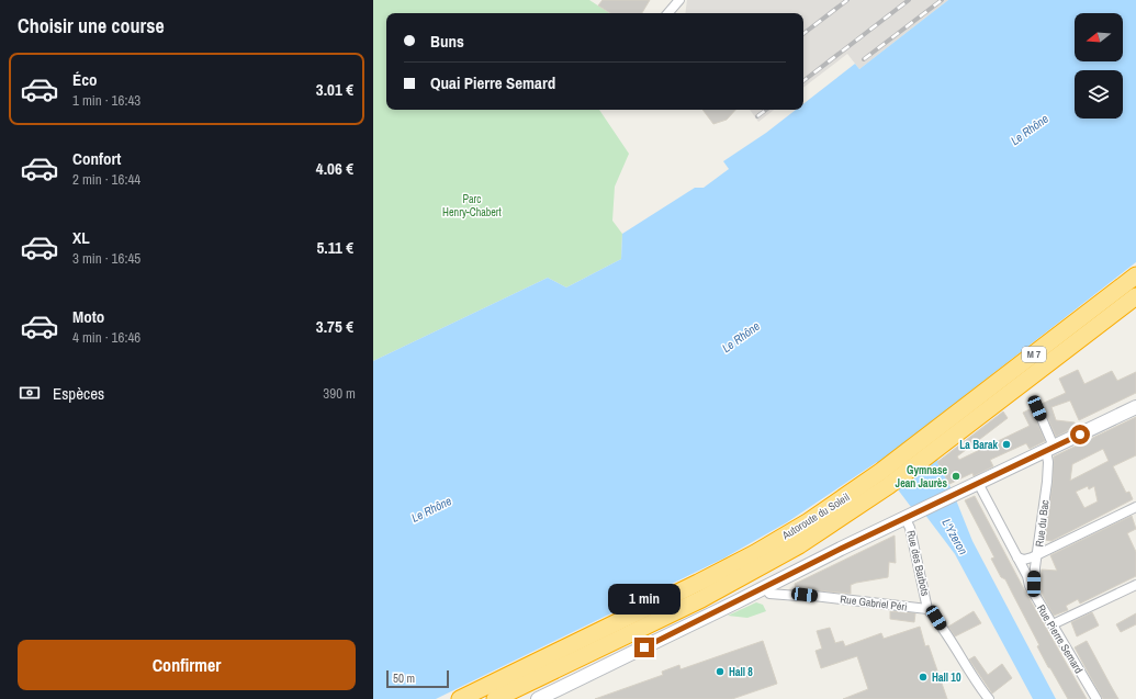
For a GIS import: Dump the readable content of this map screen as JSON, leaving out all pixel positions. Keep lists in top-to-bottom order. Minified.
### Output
{"streets":{"highway":["M 7","Autoroute du Soleil"],"street":["Rue du Bac","Rue des Barbots","Rue Gabriel Péri","Rue Pierre Semard"]},"crossings":[["Rue du Bac","Rue Pierre Semard"],["Rue des Barbots","Rue Gabriel Péri"]],"water":["Le Rhône","L'Yzeron"],"parks":["Parc Henry-Chabert"],"places":["La Barak","Gymnase Jean Jaurès","Hall 8","Hall 10"],"scale_bar":"50 m","north":"left","page":{"heading":"Choisir une course","banner":["Buns","Quai Pierre Semard"],"list":[{"name":"Éco","note":"1 min · 16:43","value":"3.01 €"},{"name":"Confort","note":"2 min · 16:44","value":"4.06 €"},{"name":"XL","note":"3 min · 16:45","value":"5.11 €"},{"name":"Moto","note":"4 min · 16:46","value":"3.75 €"}],"pay":["Espèces","390 m"],"bubble":"1 min","buttons":"Confirmer","scale":"50 m"}}
